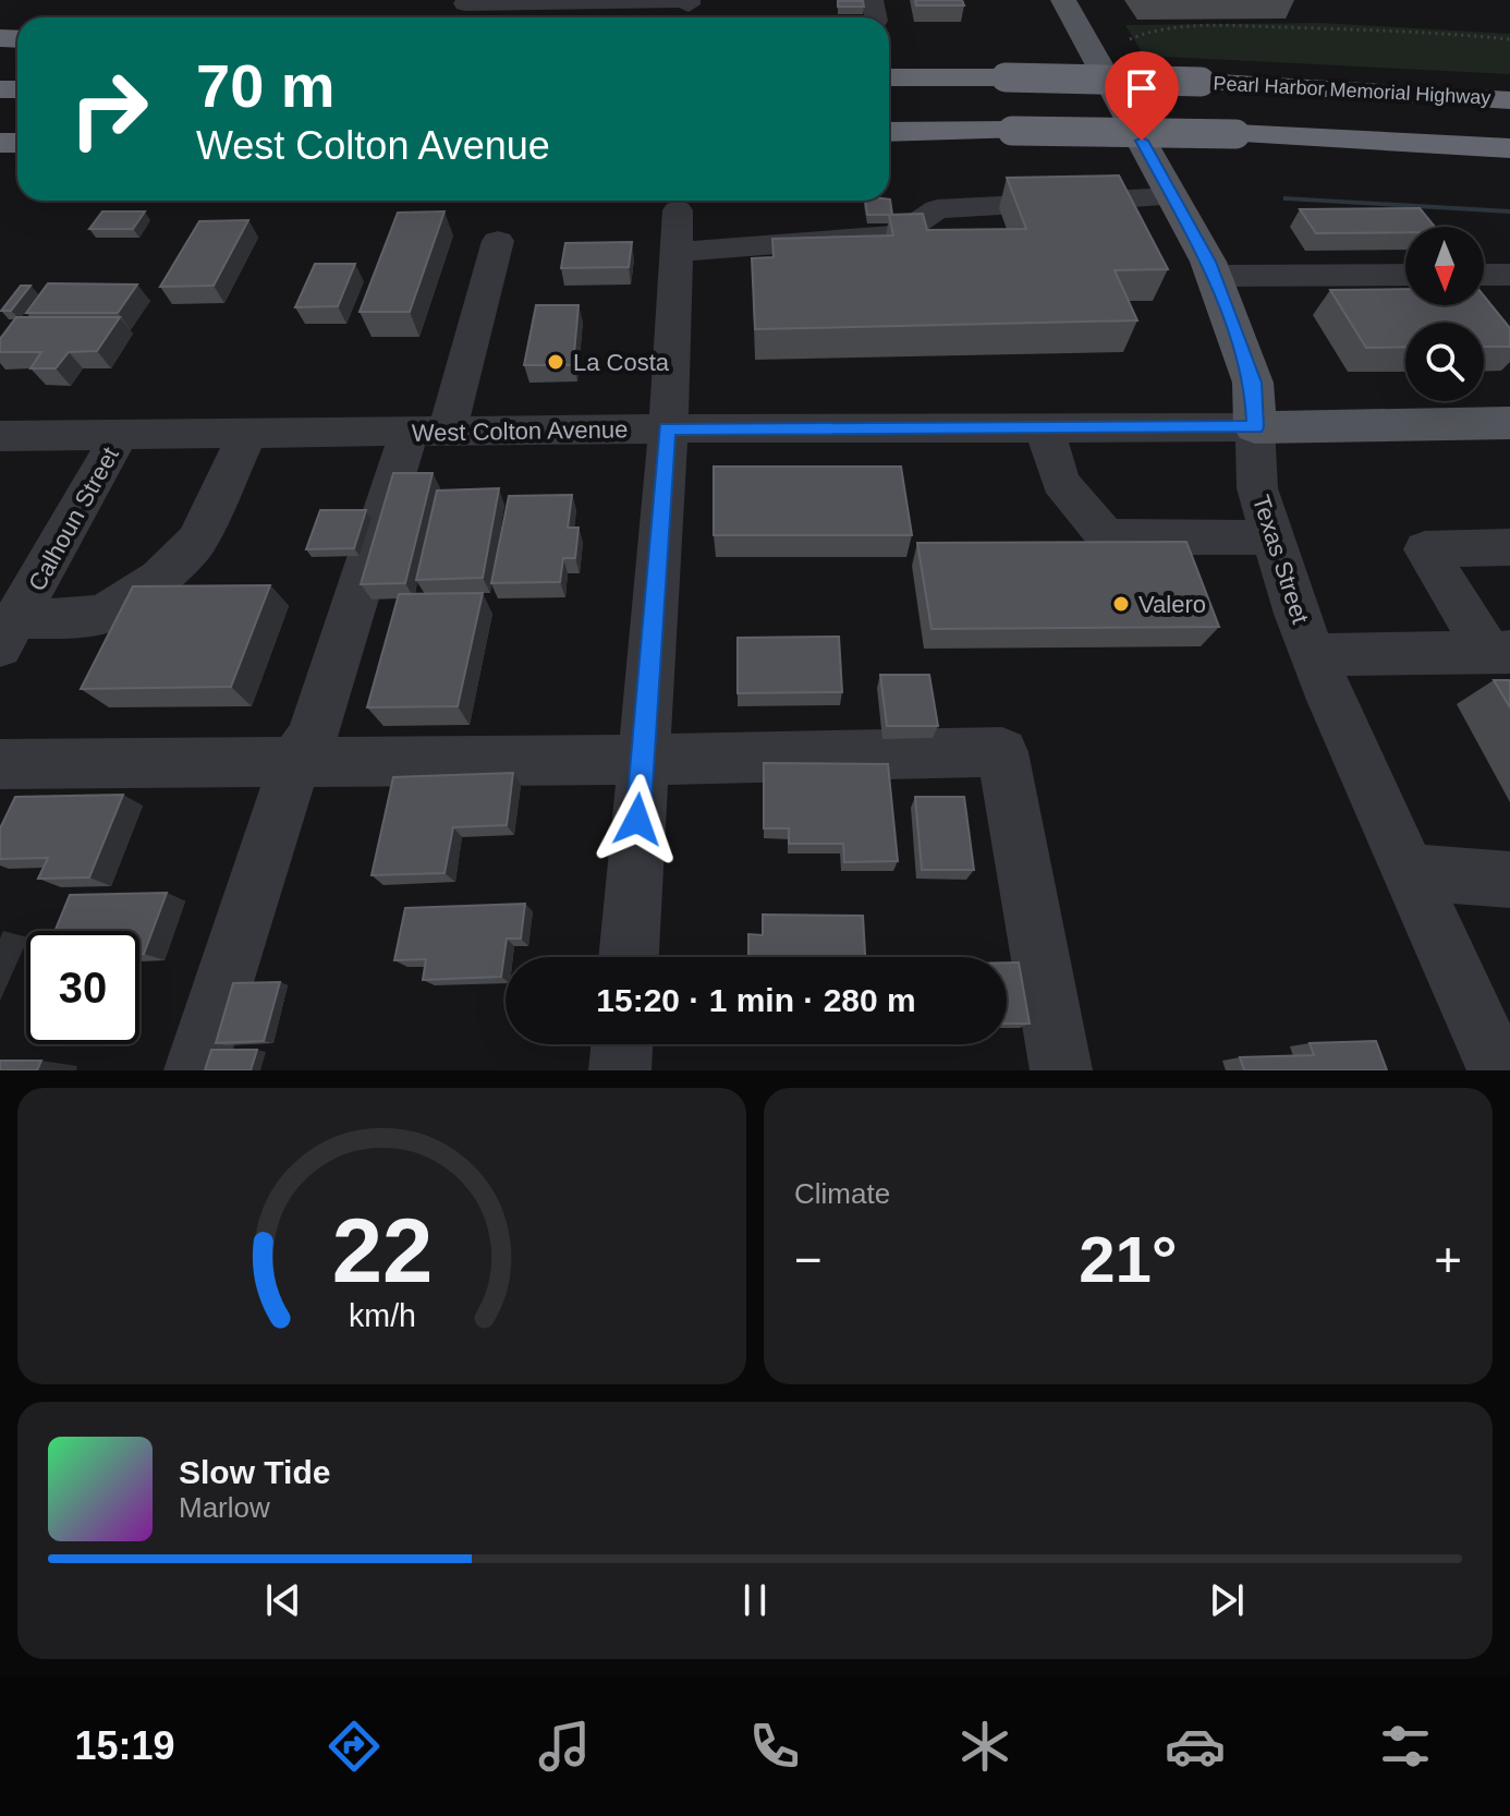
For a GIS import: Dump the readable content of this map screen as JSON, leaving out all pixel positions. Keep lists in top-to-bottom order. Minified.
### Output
{"streets":{"highway":["Pearl Harbor Memorial Highway"],"main road":["West Colton Avenue","Texas Street"],"street":["Calhoun Street"]},"crossings":[["West Colton Avenue","Calhoun Street"],["West Colton Avenue","Texas Street"]],"places":["La Costa","Valero"],"north":"bottom","page":{"turn":["70 m","West Colton Avenue"],"limit":"30","trip":"15:20 · 1 min · 280 m","tile":"Climate","heat":["−","21°","+"],"song":["Slow Tide","Marlow"],"tabs":"15:19","gauge":["22","km/h"]}}
